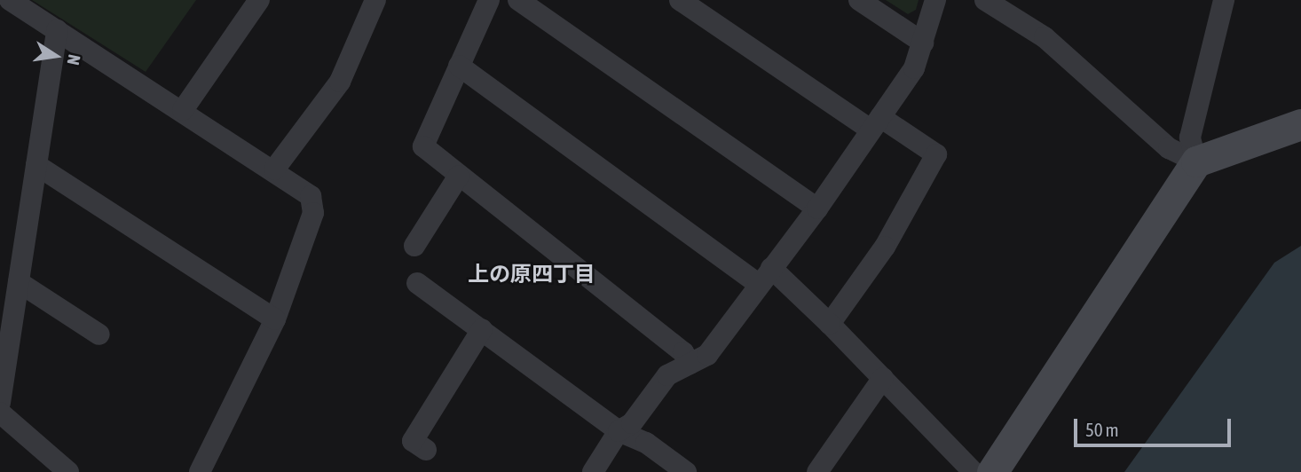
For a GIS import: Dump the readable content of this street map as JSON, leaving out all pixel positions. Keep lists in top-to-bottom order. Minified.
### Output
{"districts":["上の原四丁目"],"scale_bar":"50 m","north":"right"}
